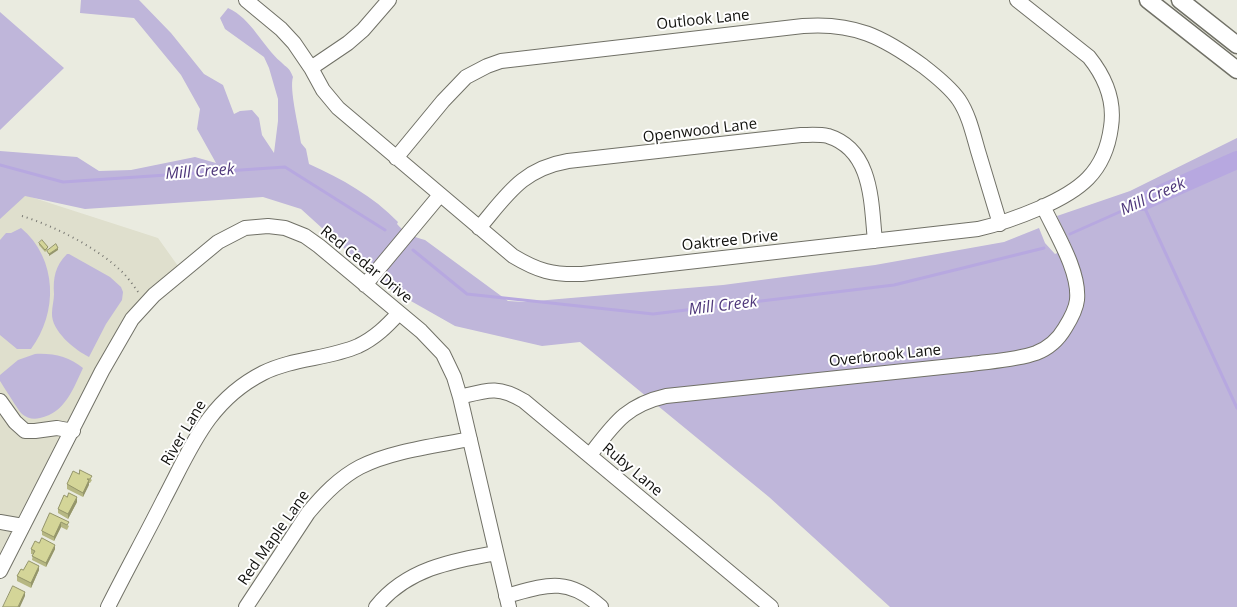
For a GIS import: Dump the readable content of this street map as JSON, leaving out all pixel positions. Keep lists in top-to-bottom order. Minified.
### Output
{"streets":{"street":["Outlook Lane","Openwood Lane","Oaktree Drive","Red Cedar Drive","Overbrook Lane","River Lane","Ruby Lane","Red Maple Lane"]},"crossings":[["Outlook Lane","Oaktree Drive"],["Openwood Lane","Oaktree Drive"],["Oaktree Drive","Overbrook Lane"],["Red Cedar Drive","River Lane"],["Red Cedar Drive","Ruby Lane"],["Red Cedar Drive","Red Maple Lane"],["Overbrook Lane","Ruby Lane"]],"water":["Mill Creek"]}
